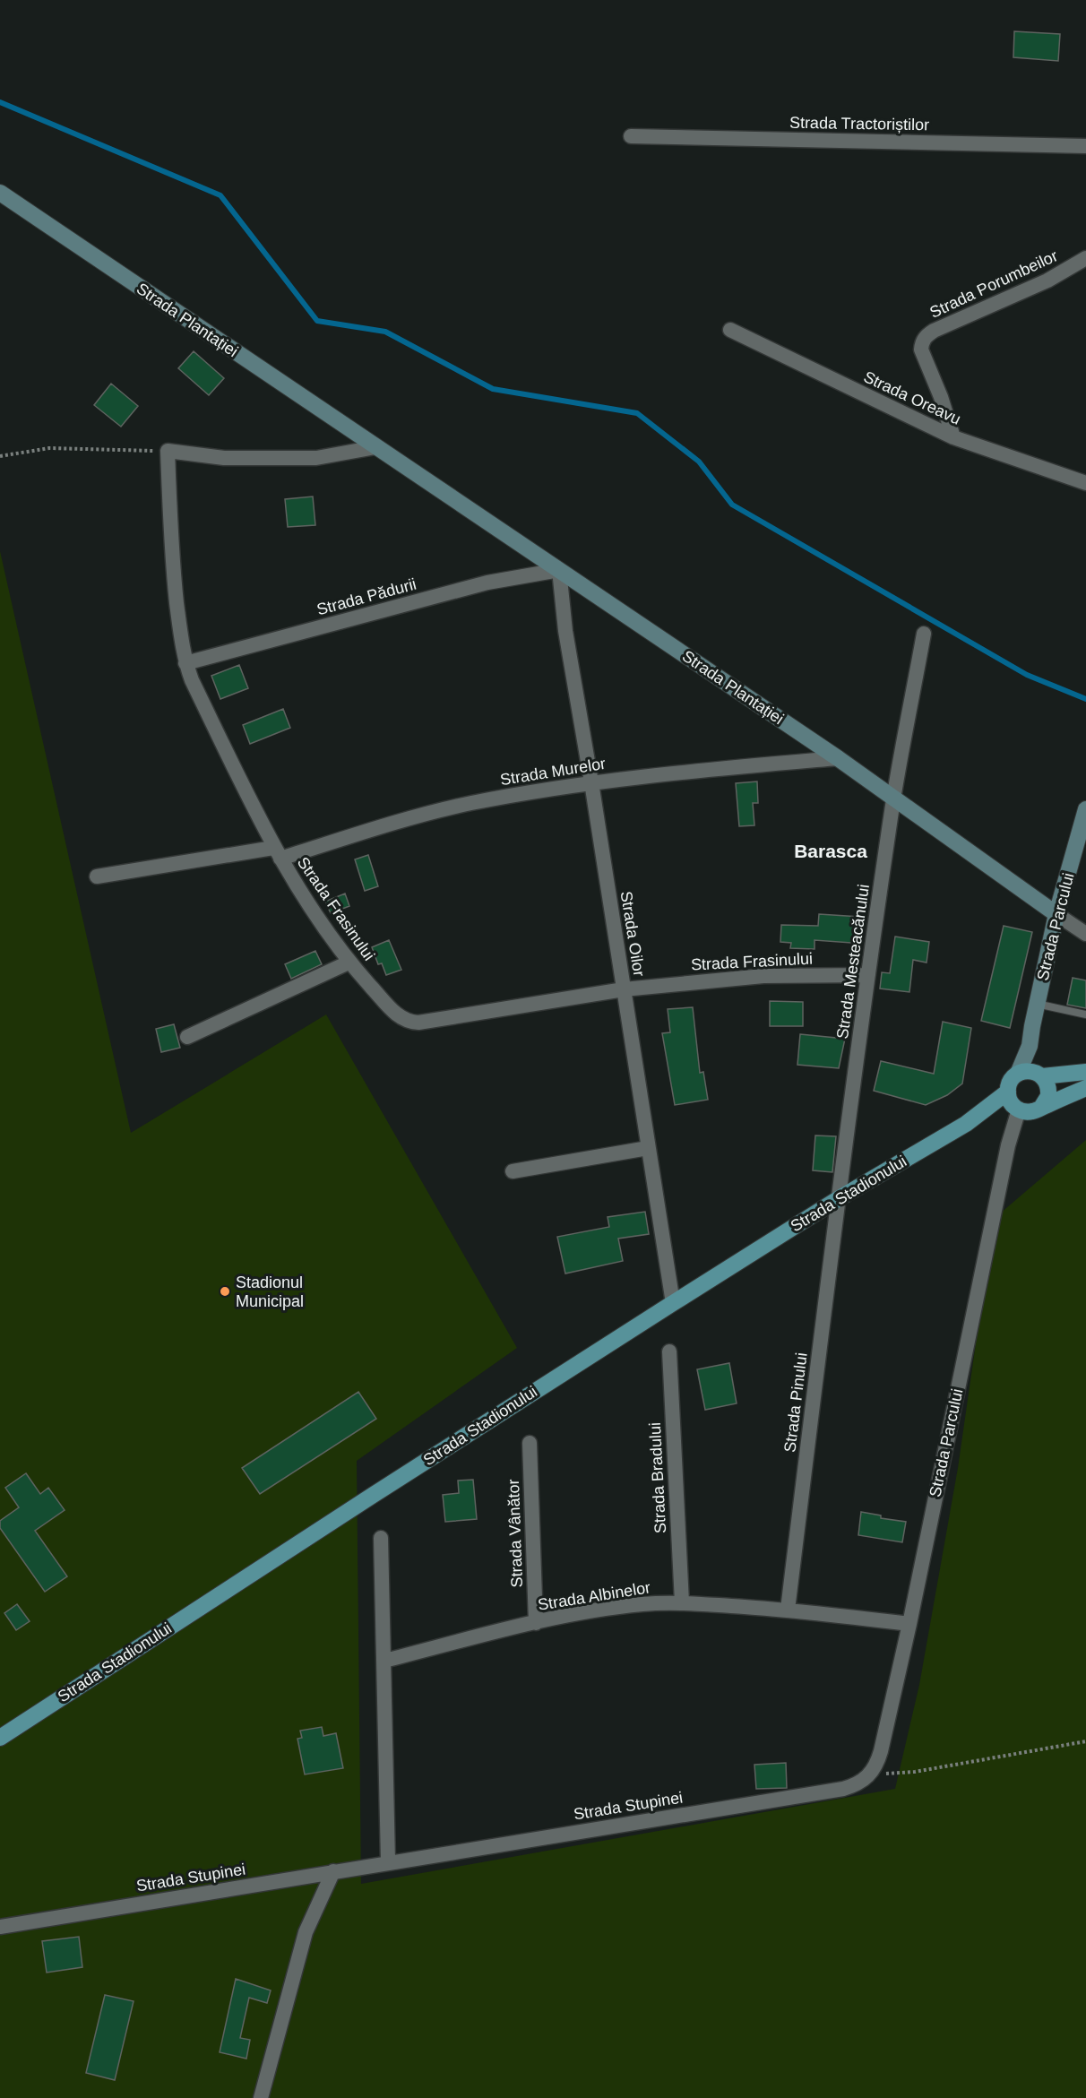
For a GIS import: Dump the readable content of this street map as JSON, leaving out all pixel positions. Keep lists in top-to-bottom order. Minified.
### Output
{"streets":{"main road":["Strada Plantației","Strada Parcului","Strada Stadionului"],"street":["Strada Tractoriștilor","Strada Porumbeilor","Strada Oreavu","Strada Pădurii","Strada Murelor","Strada Frasinului","Strada Oilor","Strada Mesteacănului","Strada Pinului","Strada Bradului","Strada Vânător","Strada Albinelor","Strada Stupinei"]},"crossings":[["Strada Porumbeilor","Strada Oreavu"],["Strada Plantației","Strada Pădurii"],["Strada Plantației","Strada Murelor"],["Strada Plantației","Strada Parcului"],["Strada Plantației","Strada Oilor"],["Strada Plantației","Strada Mesteacănului"],["Strada Pădurii","Strada Frasinului"],["Strada Pădurii","Strada Oilor"],["Strada Murelor","Strada Frasinului"],["Strada Murelor","Strada Oilor"],["Strada Frasinului","Strada Oilor"],["Strada Frasinului","Strada Mesteacănului"],["Strada Parcului","Strada Stadionului"],["Strada Parcului","Strada Albinelor"],["Strada Parcului","Strada Stupinei"],["Strada Oilor","Strada Stadionului"],["Strada Mesteacănului","Strada Stadionului"],["Strada Mesteacănului","Strada Pinului"],["Strada Stadionului","Strada Pinului"],["Strada Pinului","Strada Albinelor"],["Strada Bradului","Strada Albinelor"],["Strada Vânător","Strada Albinelor"]],"districts":["Barasca"],"places":["Stadionul Municipal"]}
